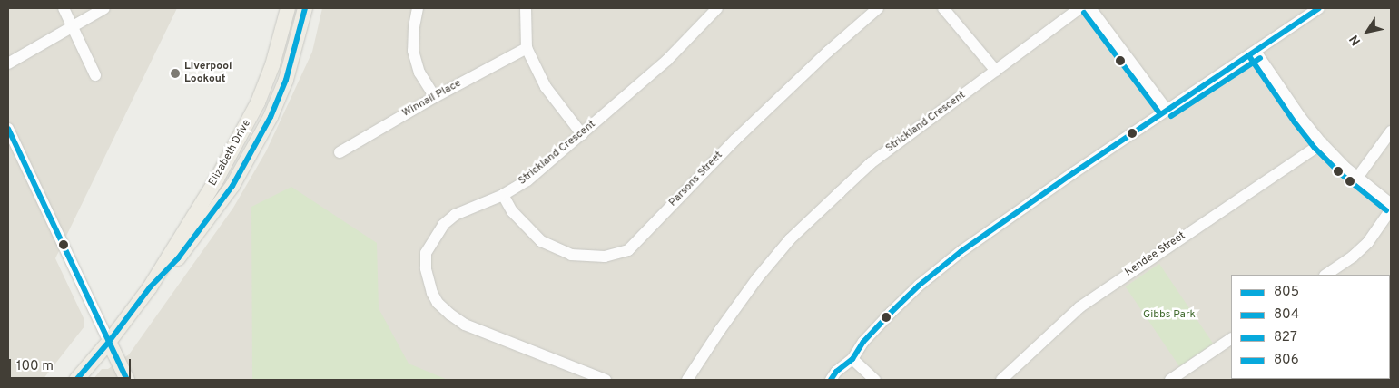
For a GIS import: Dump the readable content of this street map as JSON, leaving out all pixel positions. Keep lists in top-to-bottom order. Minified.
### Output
{"streets":{"main road":["Elizabeth Drive"],"street":["Winnall Place","Strickland Crescent","Parsons Street","Kendee Street"]},"crossings":[["Strickland Crescent","Parsons Street"]],"parks":["Gibbs Park"],"places":["Liverpool Lookout"],"lines":["transit line 805","transit line 827","transit line 804","transit line 806"],"legend":["805","804","827","806"],"scale_bar":"100 m","north":"bottom left"}
